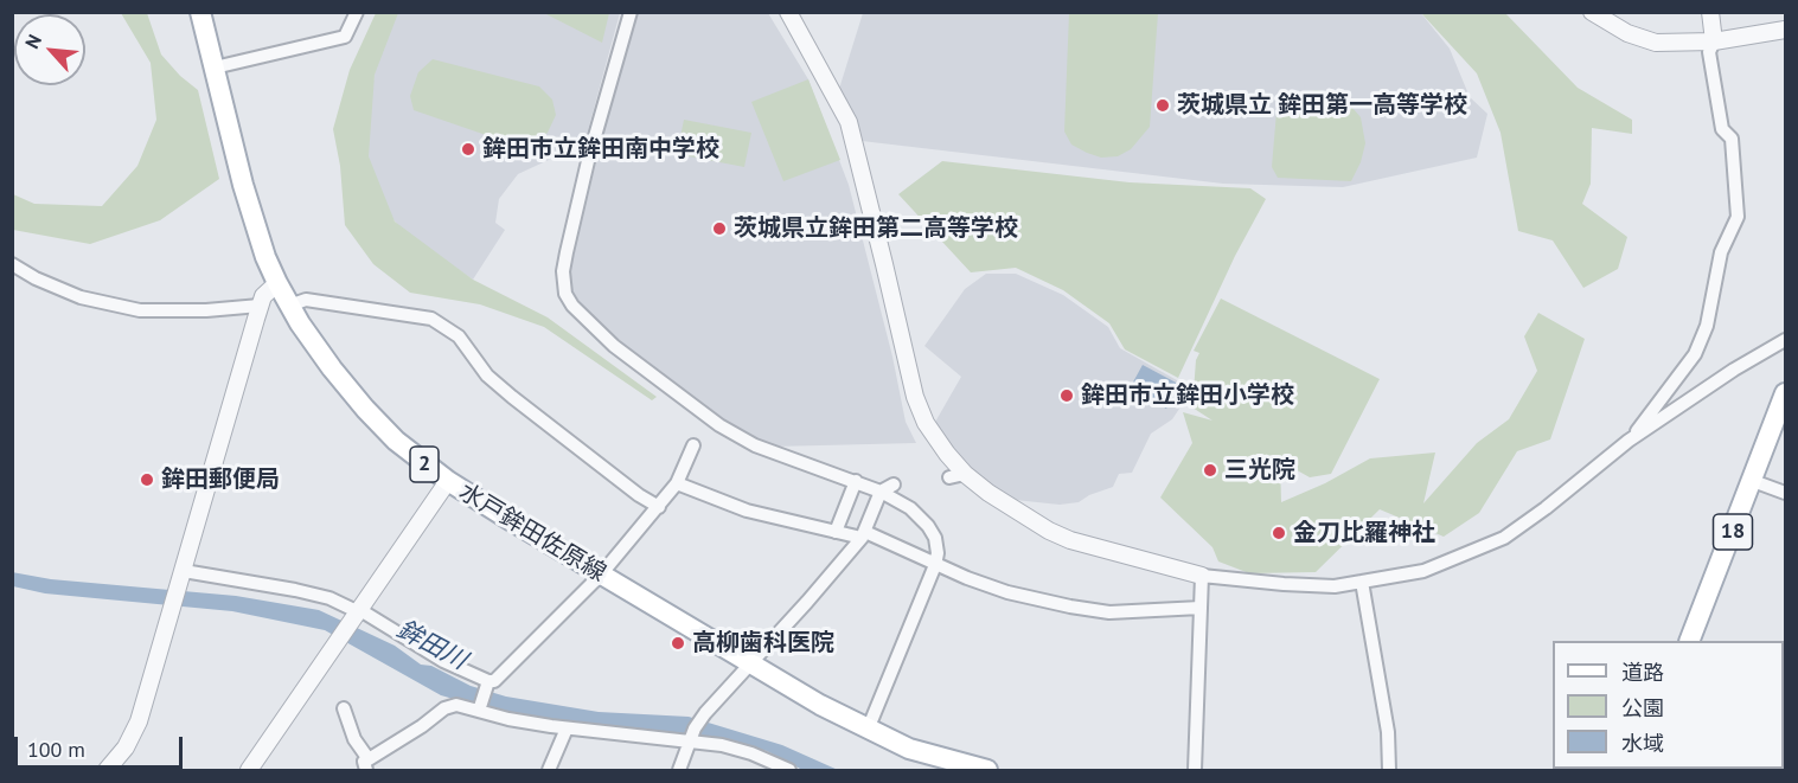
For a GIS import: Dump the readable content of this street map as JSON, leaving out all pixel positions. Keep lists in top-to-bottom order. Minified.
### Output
{"streets":{"main road":["2","18","水戸鉾田佐原線"]},"water":["鉾田川"],"places":["茨城県立 鉾田第一高等学校","鉾田市立鉾田南中学校","茨城県立鉾田第二高等学校","鉾田市立鉾田小学校","三光院","鉾田郵便局","金刀比羅神社","高柳歯科医院"],"legend":["道路","公園","水域"],"scale_bar":"100 m","north":"top left"}
